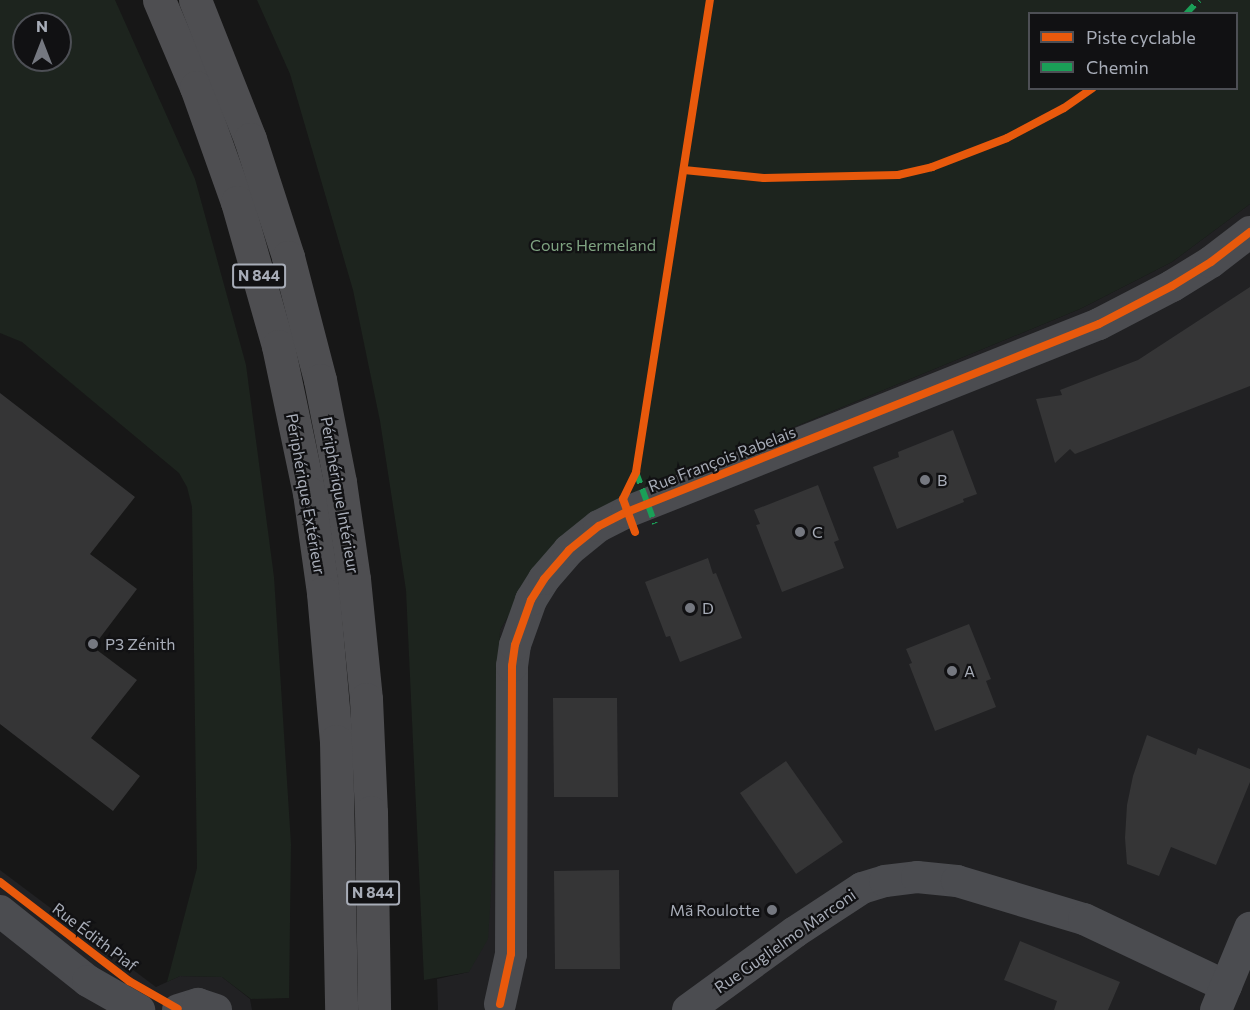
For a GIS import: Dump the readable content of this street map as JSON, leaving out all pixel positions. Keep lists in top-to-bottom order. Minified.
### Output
{"streets":{"highway":["N 844","Périphérique Extérieur","Périphérique Intérieur"],"street":["Rue François Rabelais","Rue Guglielmo Marconi"],"cycle path":["Rue Édith Piaf"]},"parks":["Cours Hermeland"],"places":["B","C","D","P3 Zénith","A","Mã Roulotte"],"legend":["Piste cyclable","Chemin"],"north":"top"}
